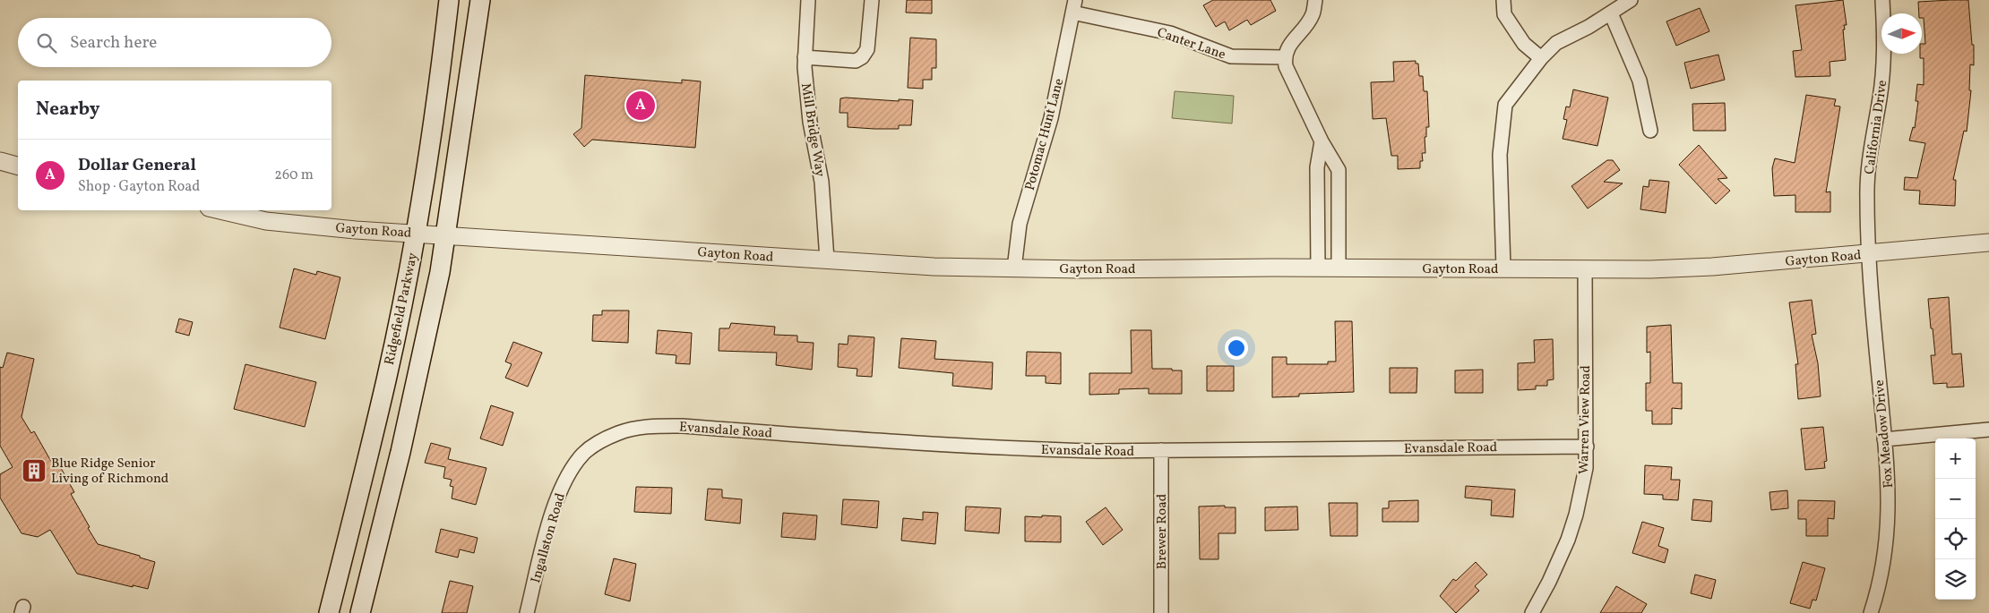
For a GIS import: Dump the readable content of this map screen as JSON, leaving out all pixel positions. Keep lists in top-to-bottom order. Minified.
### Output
{"streets":{"main road":["Ridgefield Parkway"],"street":["Canter Lane","California Drive","Mill Bridge Way","Potomac Hunt Lane","Gayton Road","Warren View Road","Evansdale Road","Fox Meadow Drive","Brewer Road","Ingallston Road"]},"crossings":[["Canter Lane","Potomac Hunt Lane"],["California Drive","Gayton Road"],["California Drive","Fox Meadow Drive"],["Mill Bridge Way","Gayton Road"],["Potomac Hunt Lane","Gayton Road"],["Gayton Road","Ridgefield Parkway"],["Gayton Road","Warren View Road"],["Gayton Road","Fox Meadow Drive"],["Warren View Road","Evansdale Road"],["Evansdale Road","Brewer Road"],["Evansdale Road","Ingallston Road"]],"places":{"building":["Blue Ridge Senior Living of Richmond"]},"north":"right","page":{"search":"Search here","heading":"Nearby","pins":"A","list":[{"mark":"A","name":"Dollar General","note":"Shop · Gayton Road","value":"260 m"}],"map_buttons":["+","−"]}}
